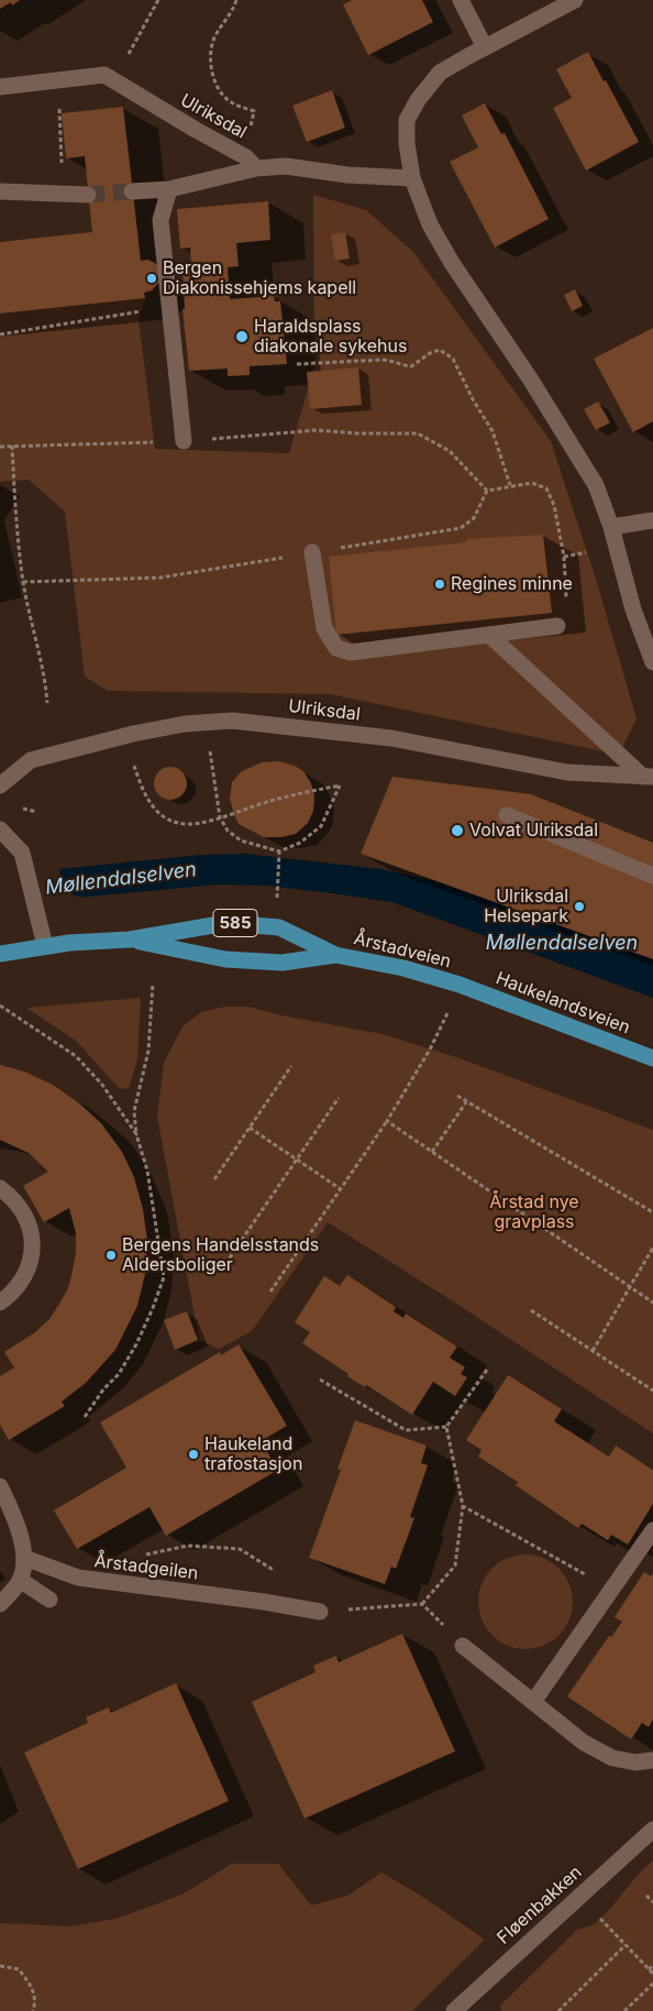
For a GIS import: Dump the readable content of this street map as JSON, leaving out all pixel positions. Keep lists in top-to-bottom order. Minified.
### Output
{"streets":{"main road":["585","Årstadveien","Haukelandsveien"],"street":["Ulriksdal","Årstadgeilen","Fløenbakken"]},"crossings":[["Årstadveien","Haukelandsveien"]],"water":["Møllendalselven"],"parks":["Årstad nye gravplass"],"places":["Bergen Diakonissehjems kapell","Haraldsplass diakonale sykehus","Regines minne","Volvat Ulriksdal","Ulriksdal Helsepark","Bergens Handelsstands Aldersboliger","Haukeland trafostasjon"]}
